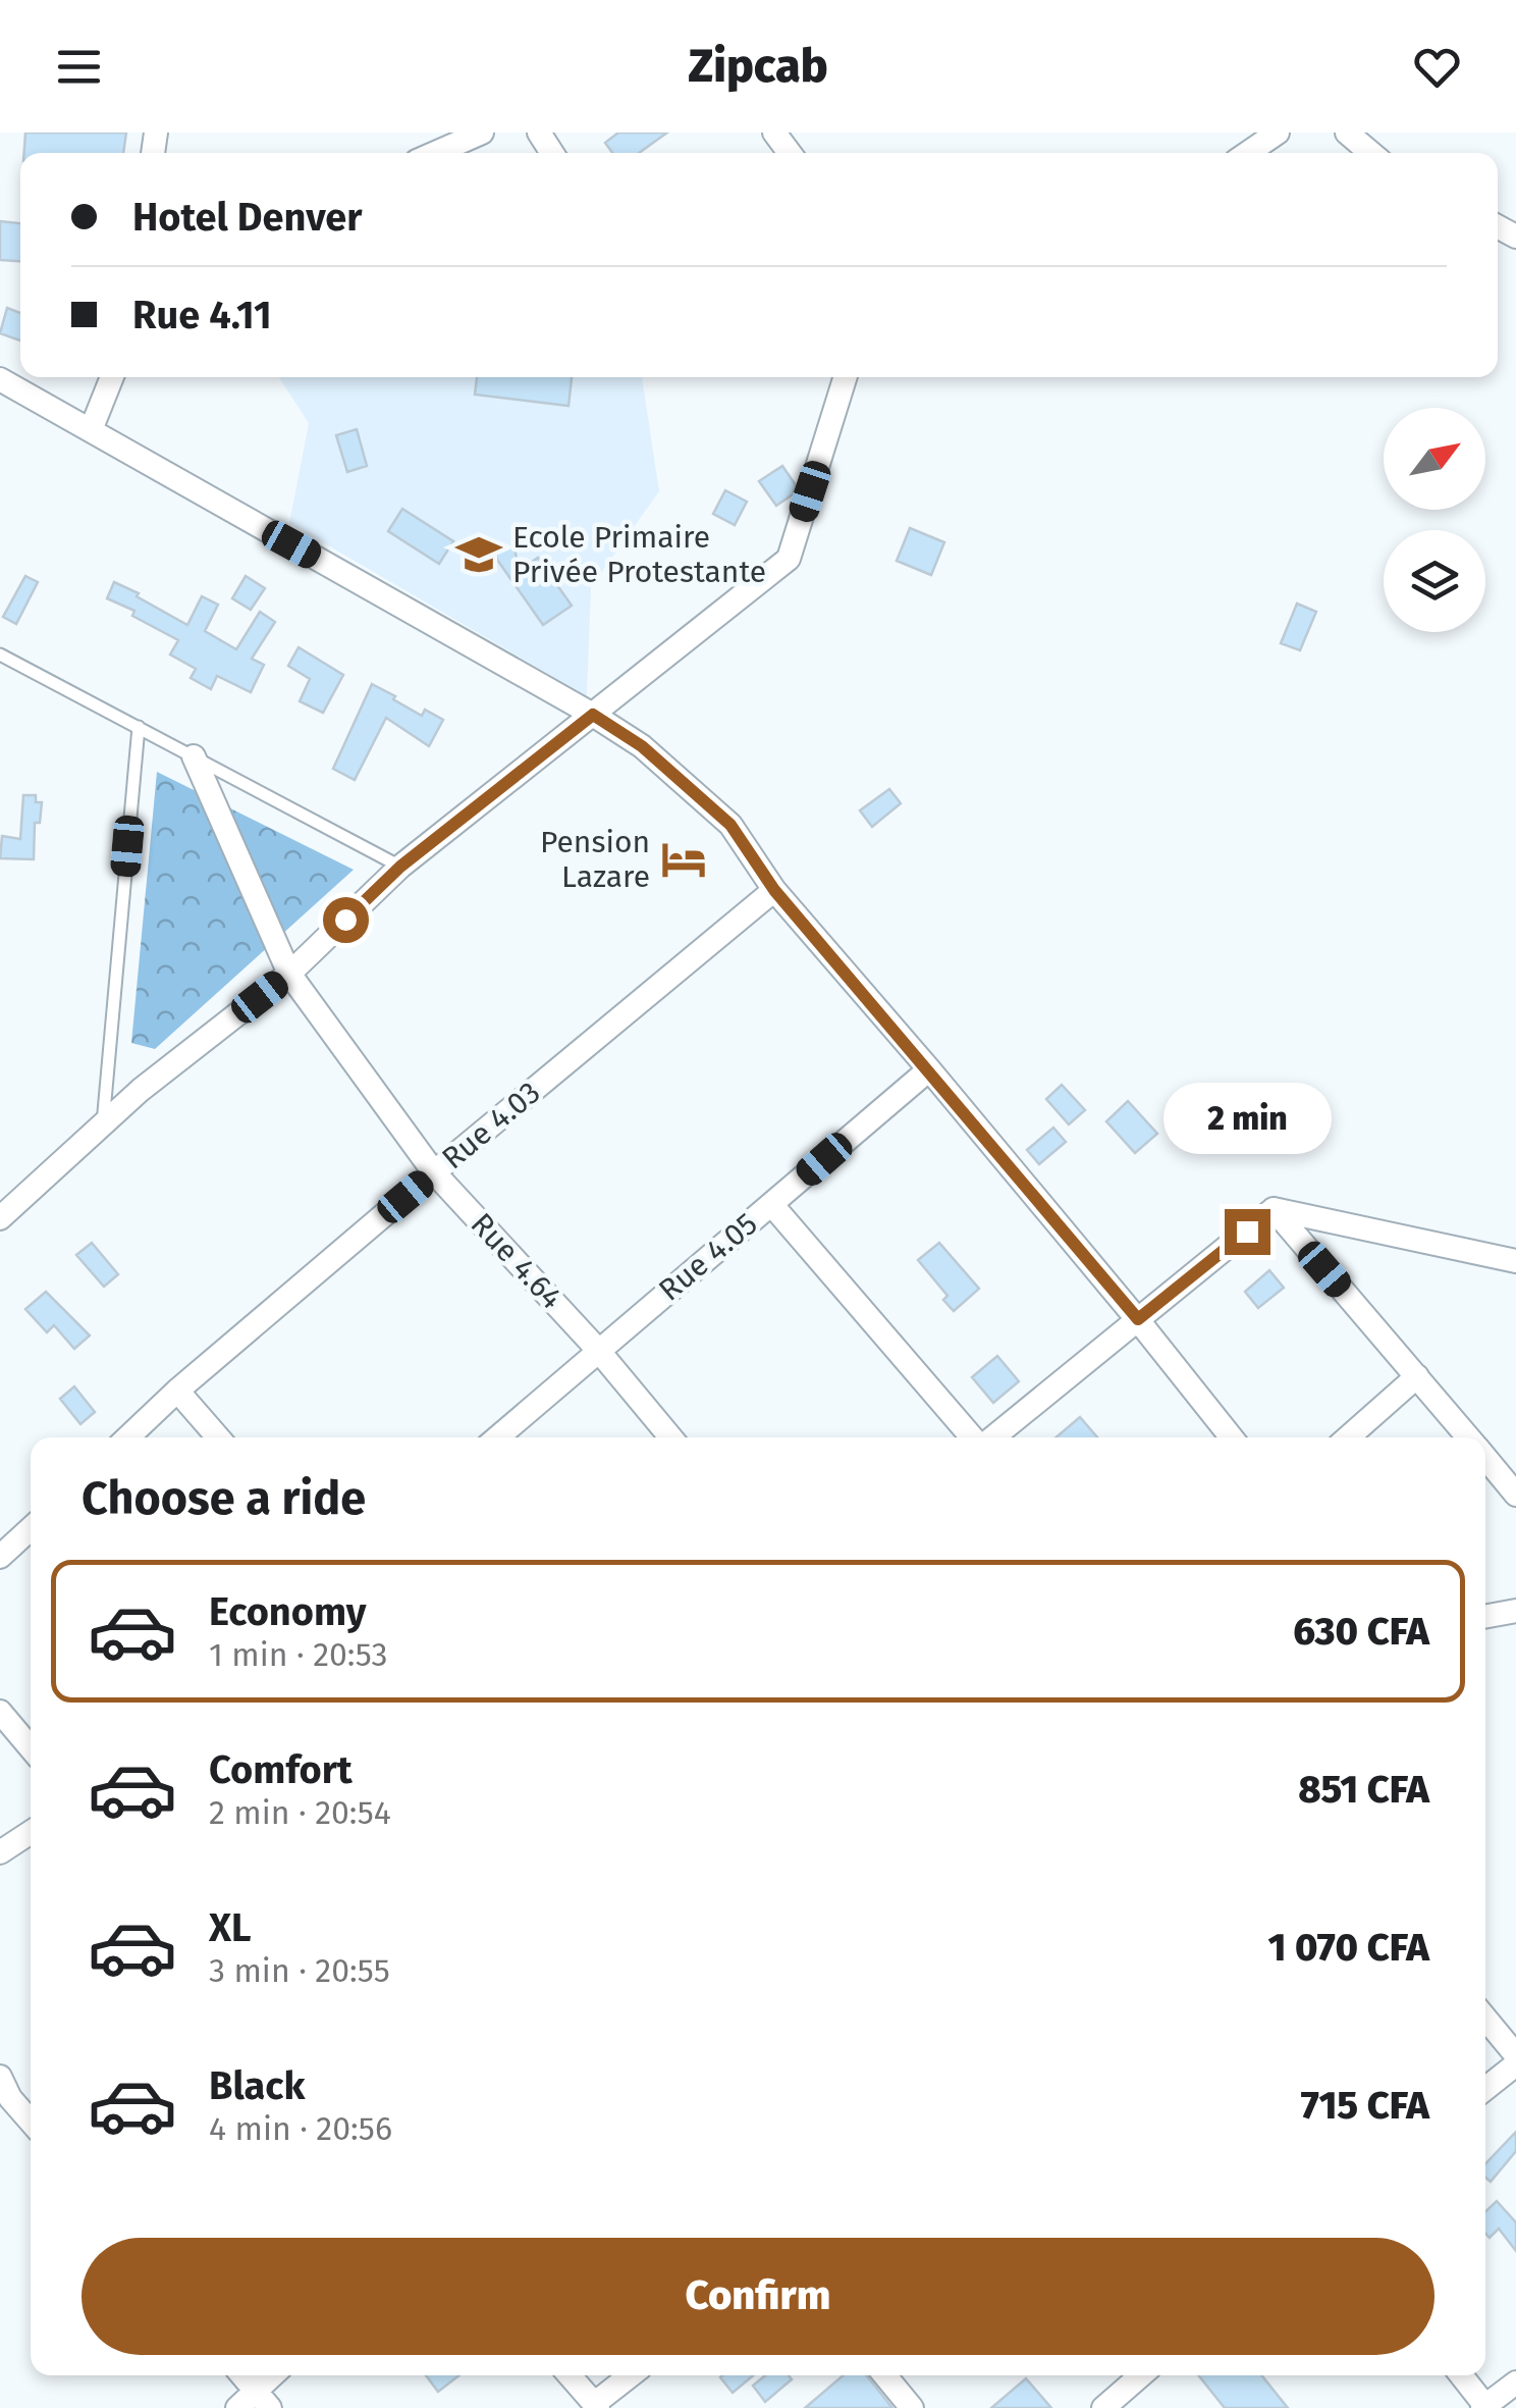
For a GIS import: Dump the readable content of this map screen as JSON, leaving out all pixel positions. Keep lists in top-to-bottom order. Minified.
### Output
{"streets":{"street":["Rue 4.03","Rue 4.05","Rue 4.64"]},"crossings":[["Rue 4.03","Rue 4.64"],["Rue 4.05","Rue 4.64"]],"places":{"school or university":["Ecole Primaire Privée Protestante"],"hotel":["Pension Lazare"]},"north":"top right","page":{"header":"Zipcab","banner":["Hotel Denver","Rue 4.11"],"bubble":"2 min","heading":"Choose a ride","list":[{"name":"Economy","note":"1 min · 20:53","value":"630 CFA"},{"name":"Comfort","note":"2 min · 20:54","value":"851 CFA"},{"name":"XL","note":"3 min · 20:55","value":"1 070 CFA"},{"name":"Black","note":"4 min · 20:56","value":"715 CFA"}],"buttons":"Confirm"}}
